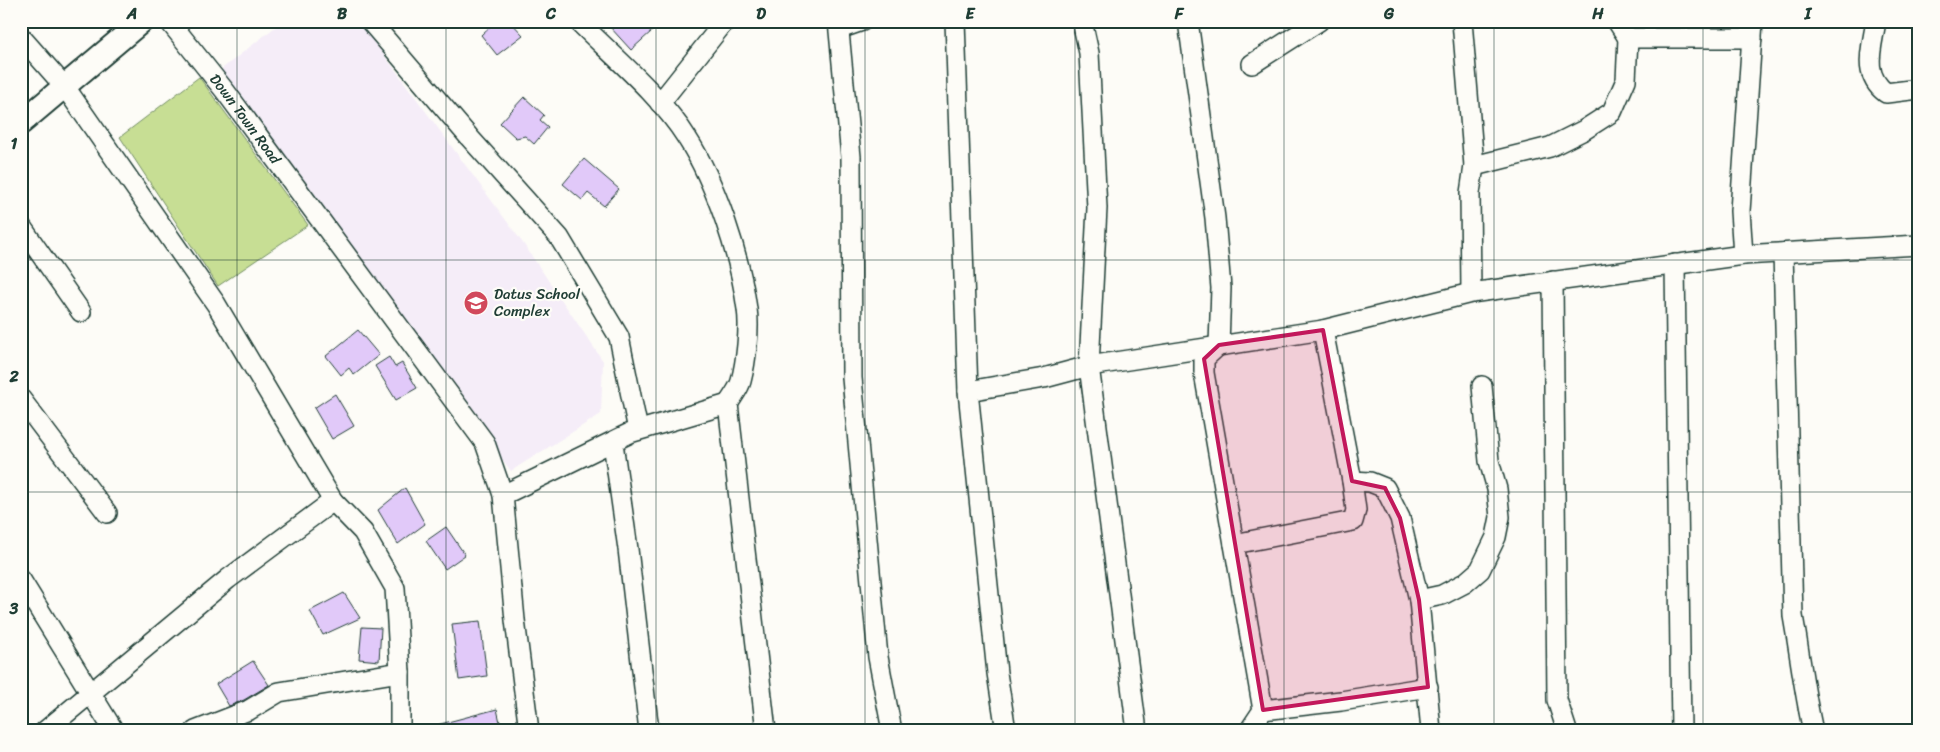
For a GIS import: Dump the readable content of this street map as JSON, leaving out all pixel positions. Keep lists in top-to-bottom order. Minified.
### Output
{"streets":{"street":["Down Town Road"]},"places":{"school or university":["Datus School Complex"]},"grid":{"columns":["A","B","C","D","E","F","G","H","I"],"rows":["1","2","3"]}}
